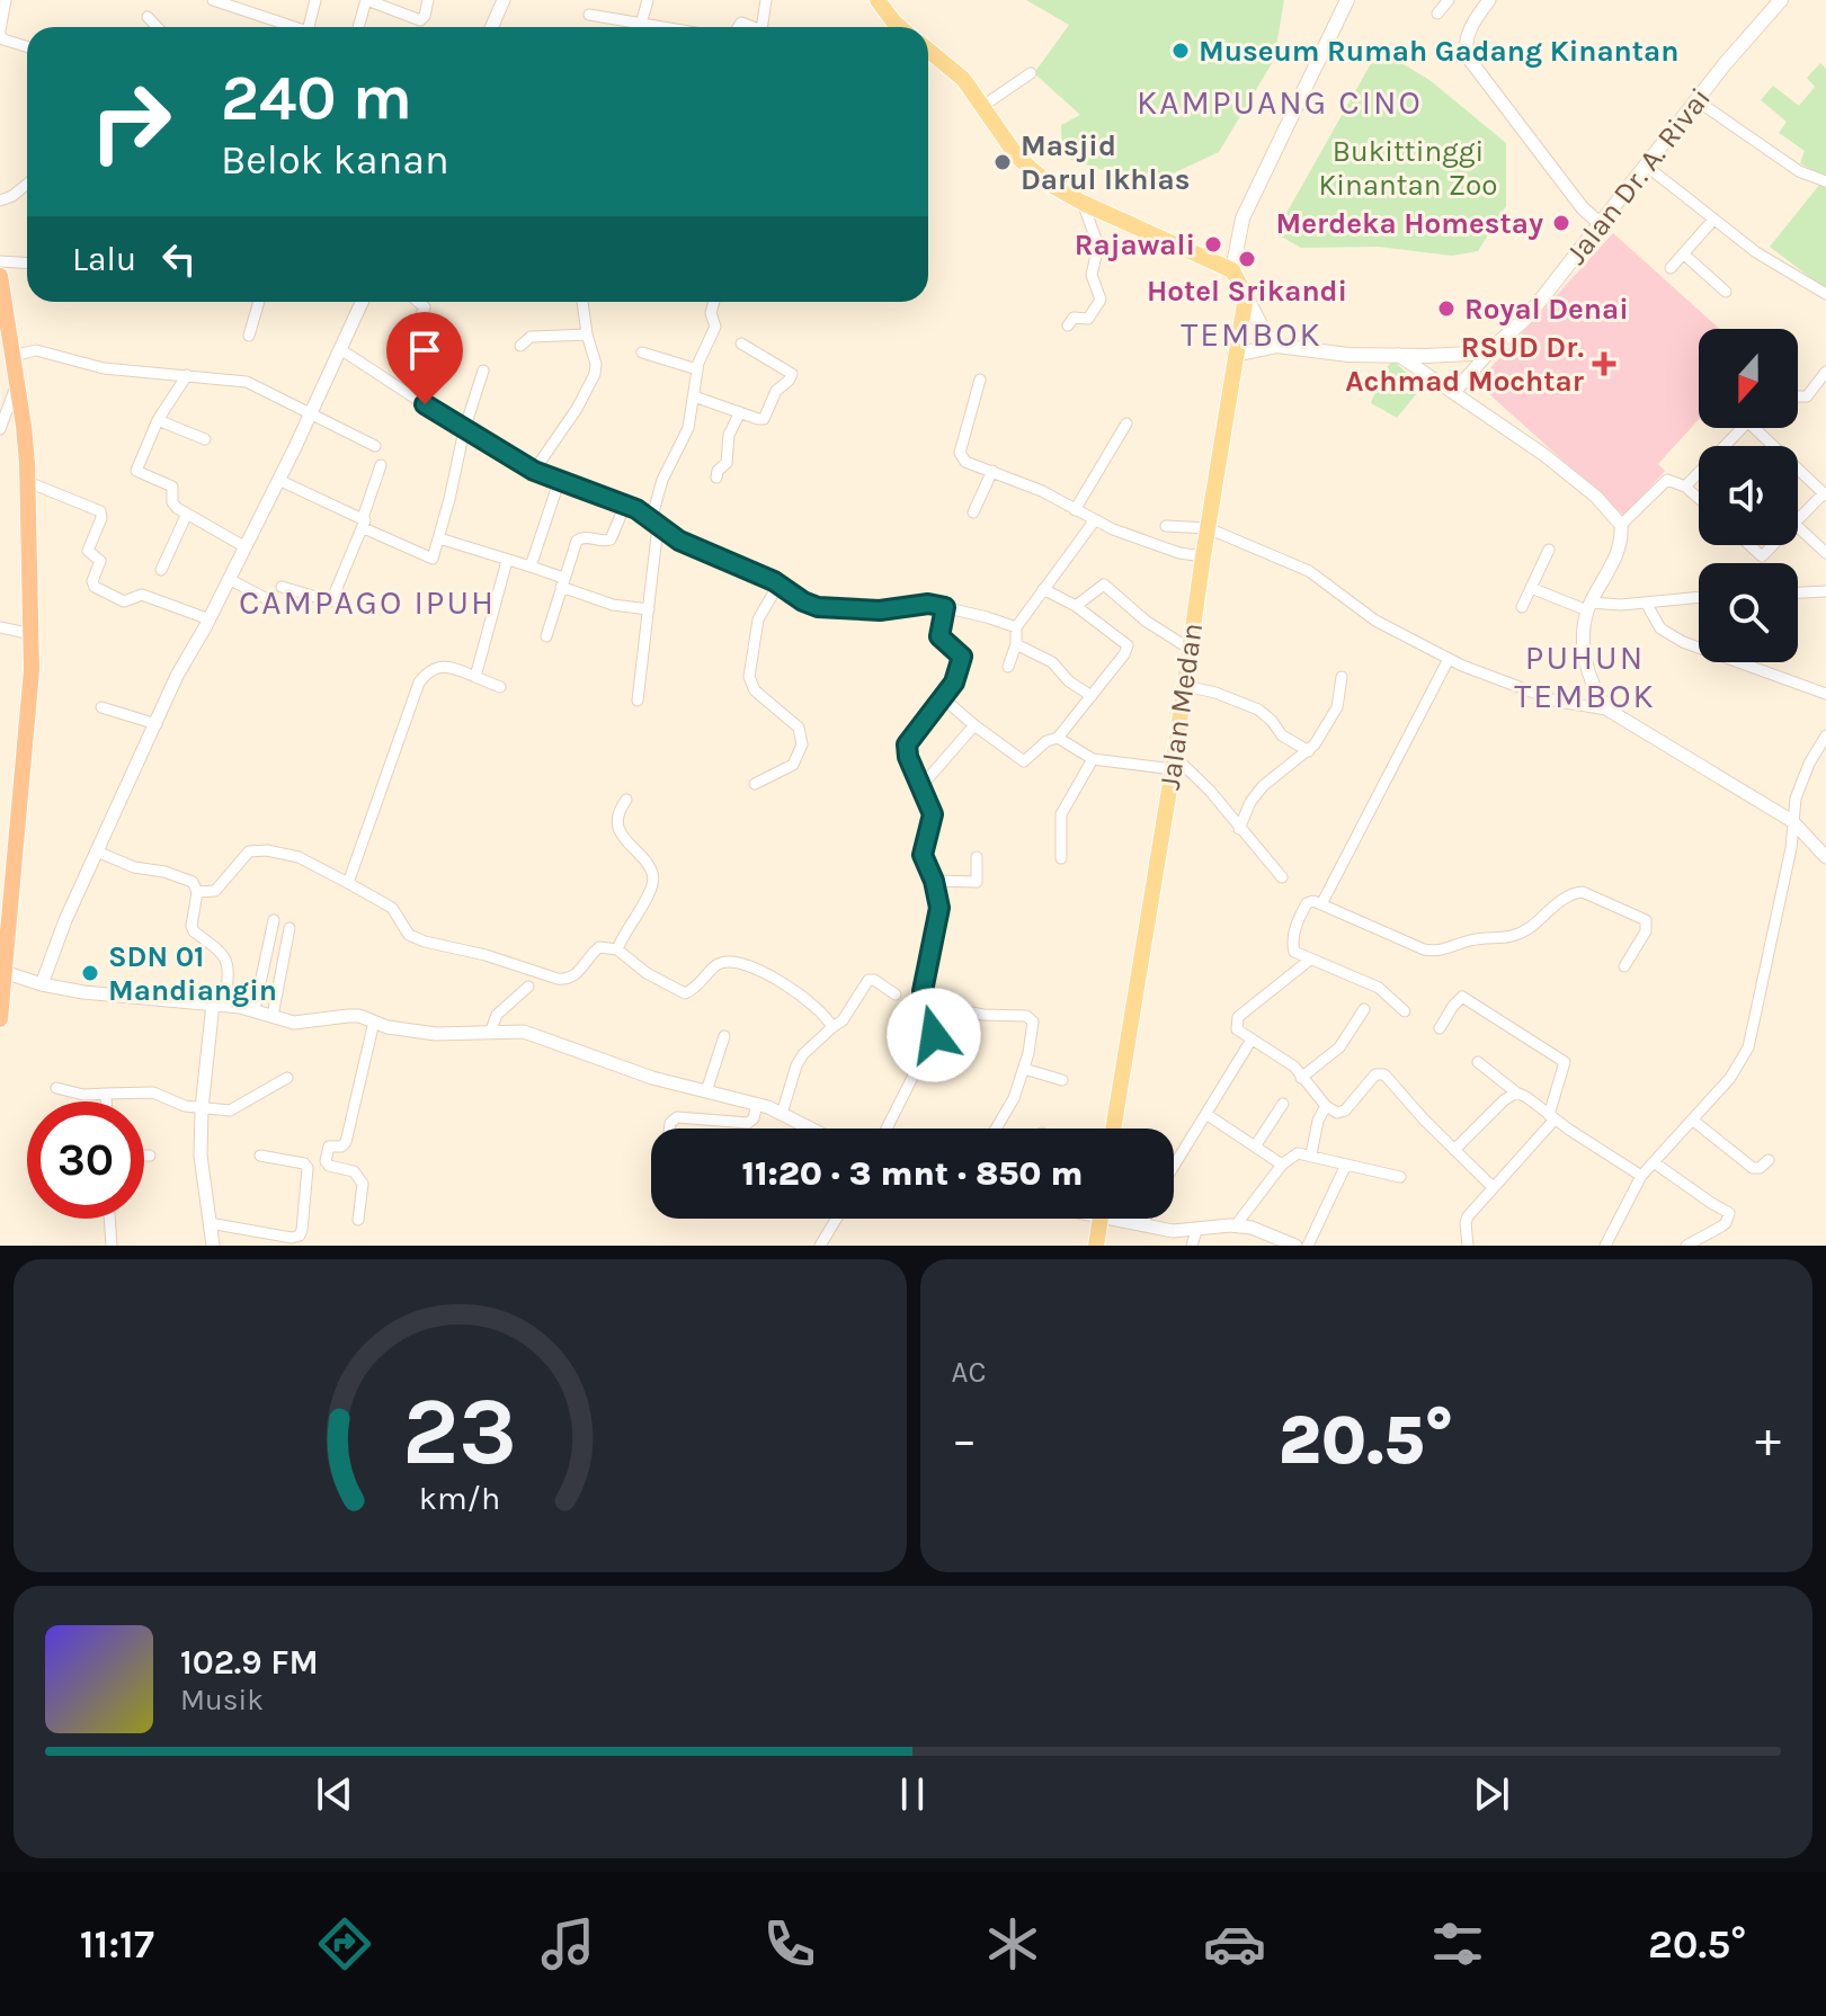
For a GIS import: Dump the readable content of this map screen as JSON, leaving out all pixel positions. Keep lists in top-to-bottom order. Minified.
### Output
{"streets":{"main road":["Jalan Dr. A. Rivai","Jalan Medan"]},"districts":["KAMPUANG CINO","TEMBOK","CAMPAGO IPUH","PUHUN TEMBOK"],"parks":["Bukittinggi Kinantan Zoo"],"places":{"other":["Museum Rumah Gadang Kinantan","Masjid Darul Ikhlas","Merdeka Homestay","Rajawali","Hotel Srikandi","Royal Denai","SDN 01 Mandiangin"],"health":["RSUD Dr. Achmad Mochtar"]},"north":"bottom","page":{"turn":["240 m","Belok kanan"],"then":"Lalu","limit":"30","trip":"11:20 · 3 mnt · 850 m","tile":"AC","heat":["−","20.5°","+"],"song":["102.9 FM","Musik"],"tabs":["11:17","20.5°"],"gauge":["23","km/h"]}}
